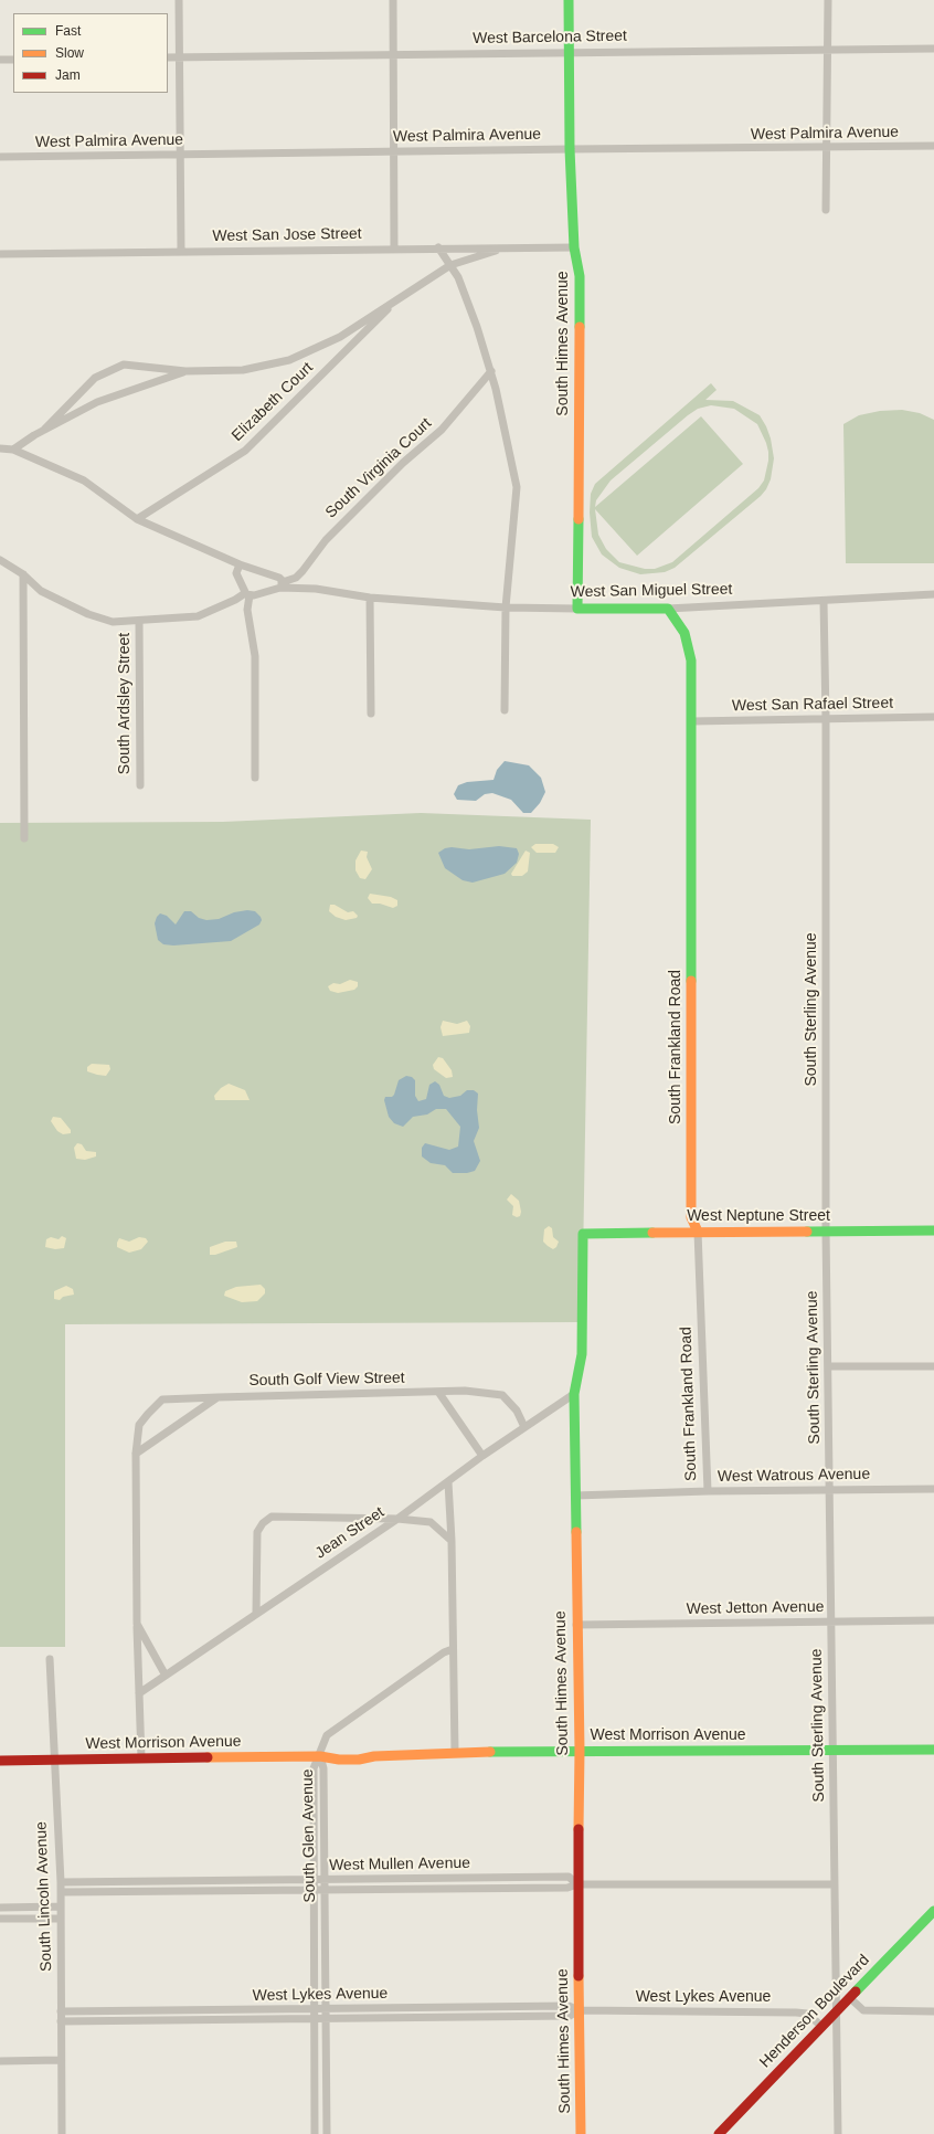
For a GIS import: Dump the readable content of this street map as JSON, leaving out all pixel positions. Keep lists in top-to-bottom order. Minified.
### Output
{"streets":{"street":["West Barcelona Street","West Palmira Avenue","West San Jose Street","South Himes Avenue","Elizabeth Court","South Virginia Court","West San Miguel Street","South Ardsley Street","West San Rafael Street","South Sterling Avenue","South Frankland Road","West Neptune Street","South Golf View Street","West Watrous Avenue","Jean Street","West Jetton Avenue","West Morrison Avenue","South Glen Avenue","West Mullen Avenue","South Lincoln Avenue","West Lykes Avenue","Henderson Boulevard"]},"crossings":[["West Barcelona Street","South Himes Avenue"],["West Palmira Avenue","South Himes Avenue"],["West San Jose Street","South Himes Avenue"],["South Himes Avenue","West San Miguel Street"],["South Himes Avenue","West Neptune Street"],["South Himes Avenue","West Watrous Avenue"],["South Himes Avenue","Jean Street"],["South Himes Avenue","West Jetton Avenue"],["South Himes Avenue","West Morrison Avenue"],["South Himes Avenue","West Mullen Avenue"],["South Himes Avenue","West Lykes Avenue"],["South Virginia Court","West San Miguel Street"],["West San Miguel Street","South Sterling Avenue"],["West San Miguel Street","South Frankland Road"],["West San Rafael Street","South Sterling Avenue"],["West San Rafael Street","South Frankland Road"],["South Sterling Avenue","West Neptune Street"],["South Sterling Avenue","West Watrous Avenue"],["South Sterling Avenue","West Jetton Avenue"],["South Sterling Avenue","West Morrison Avenue"],["South Sterling Avenue","West Mullen Avenue"],["South Sterling Avenue","Henderson Boulevard"],["South Frankland Road","West Neptune Street"],["South Frankland Road","West Watrous Avenue"],["South Golf View Street","Jean Street"],["South Golf View Street","West Morrison Avenue"],["West Morrison Avenue","South Glen Avenue"],["West Morrison Avenue","South Lincoln Avenue"],["South Glen Avenue","West Mullen Avenue"],["South Glen Avenue","West Lykes Avenue"],["West Mullen Avenue","South Lincoln Avenue"],["South Lincoln Avenue","West Lykes Avenue"],["West Lykes Avenue","Henderson Boulevard"]],"legend":["Fast","Slow","Jam"]}
